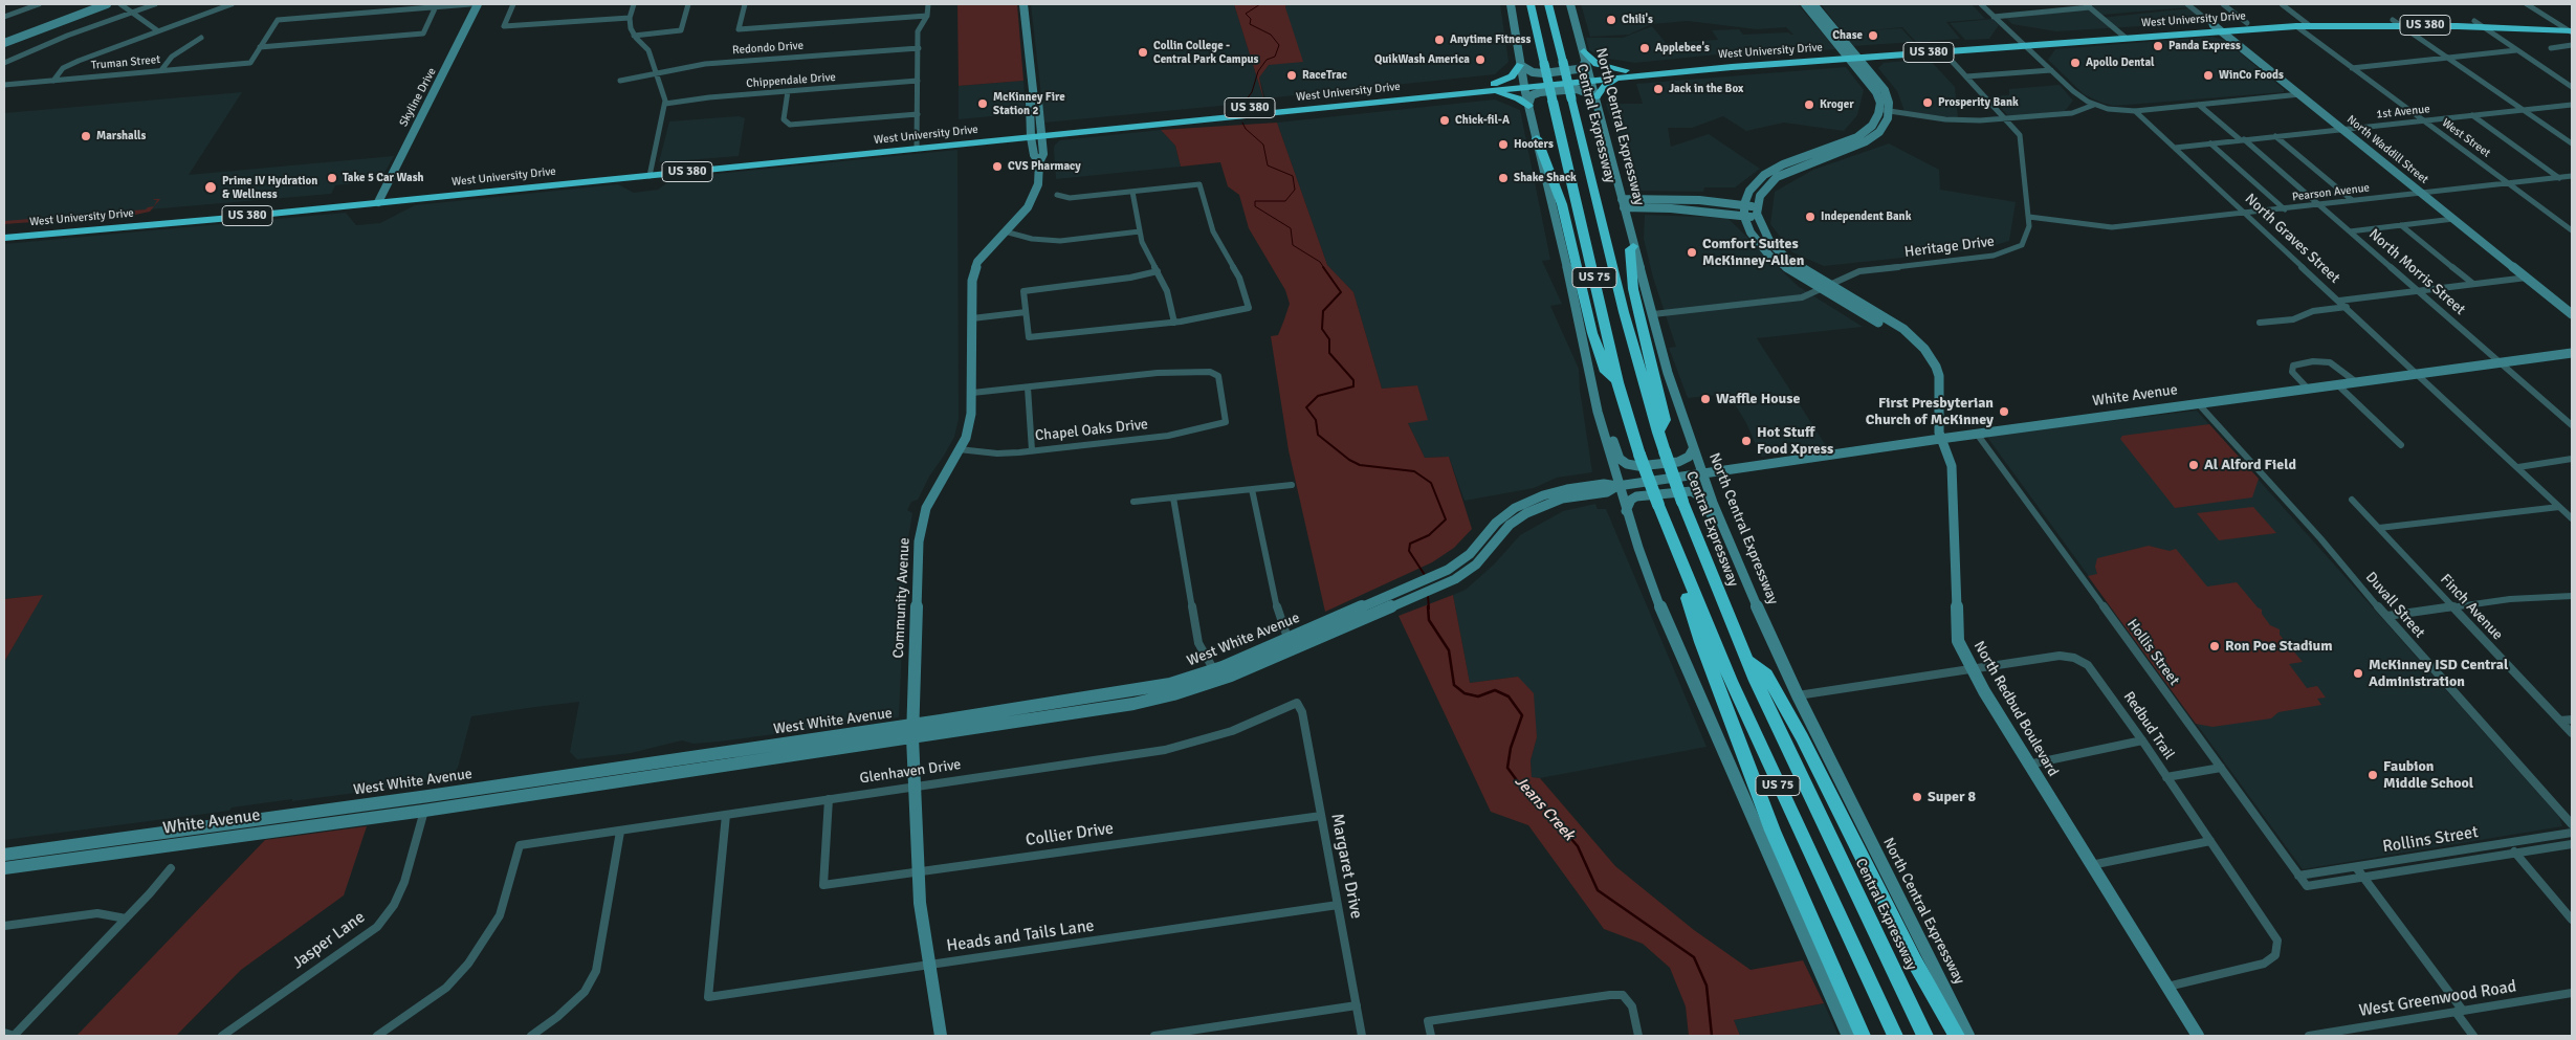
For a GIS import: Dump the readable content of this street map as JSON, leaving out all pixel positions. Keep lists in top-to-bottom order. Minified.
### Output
{"streets":{"highway":["West University Drive","US 380","Central Expressway","US 75"],"main road":["Skyline Drive","North Central Expressway","North Waddill Street","White Avenue","Community Avenue","West White Avenue","North Redbud Boulevard"],"street":["Redondo Drive","Truman Street","Chippendale Drive","1st Avenue","West Street","Pearson Avenue","North Graves Street","Heritage Drive","North Morris Street","Chapel Oaks Drive","Duvall Street","Finch Avenue","Hollis Street","Redbud Trail","Glenhaven Drive","Collier Drive","Rollins Street","Margaret Drive","Heads and Tails Lane","Jasper Lane","West Greenwood Road"]},"crossings":[["West University Drive","Skyline Drive"],["West University Drive","North Central Expressway"],["West University Drive","West Street"],["West University Drive","North Waddill Street"],["West University Drive","Heritage Drive"],["West University Drive","Community Avenue"],["1st Avenue","West Street"],["1st Avenue","North Waddill Street"],["1st Avenue","North Graves Street"],["1st Avenue","North Morris Street"],["North Central Expressway","Heritage Drive"],["North Central Expressway","White Avenue"],["North Central Expressway","West White Avenue"],["North Central Expressway","Redbud Trail"],["West Street","Pearson Avenue"],["North Waddill Street","Pearson Avenue"],["Pearson Avenue","North Graves Street"],["Pearson Avenue","Heritage Drive"],["Pearson Avenue","North Morris Street"],["North Graves Street","White Avenue"],["Heritage Drive","North Redbud Boulevard"],["North Morris Street","White Avenue"],["White Avenue","Duvall Street"],["White Avenue","West White Avenue"],["White Avenue","Hollis Street"],["White Avenue","North Redbud Boulevard"],["White Avenue","Jasper Lane"],["Chapel Oaks Drive","Community Avenue"],["Community Avenue","West White Avenue"],["Community Avenue","Glenhaven Drive"],["Community Avenue","Collier Drive"],["Community Avenue","Heads and Tails Lane"],["West White Avenue","Jasper Lane"],["Hollis Street","Rollins Street"],["North Redbud Boulevard","Redbud Trail"],["Glenhaven Drive","Collier Drive"],["Glenhaven Drive","Margaret Drive"],["Glenhaven Drive","Heads and Tails Lane"],["Collier Drive","Margaret Drive"],["Margaret Drive","Heads and Tails Lane"]],"water":["Jeans Creek"],"places":["Chili's","Chase","Anytime Fitness","Panda Express","Applebee's","Collin College - Central Park Campus","QuikWash America","Apollo Dental","RaceTrac","WinCo Foods","Jack in the Box","Prosperity Bank","McKinney Fire Station 2","Kroger","Chick-fil-A","Marshalls","Hooters","CVS Pharmacy","Take 5 Car Wash","Shake Shack","Prime IV Hydration & Wellness","Independent Bank","Comfort Suites McKinney-Allen","Waffle House","First Presbyterian Church of McKinney","Hot Stuff Food Xpress","Al Alford Field","Ron Poe Stadium","McKinney ISD Central Administration","Faubion Middle School","Super 8"]}
